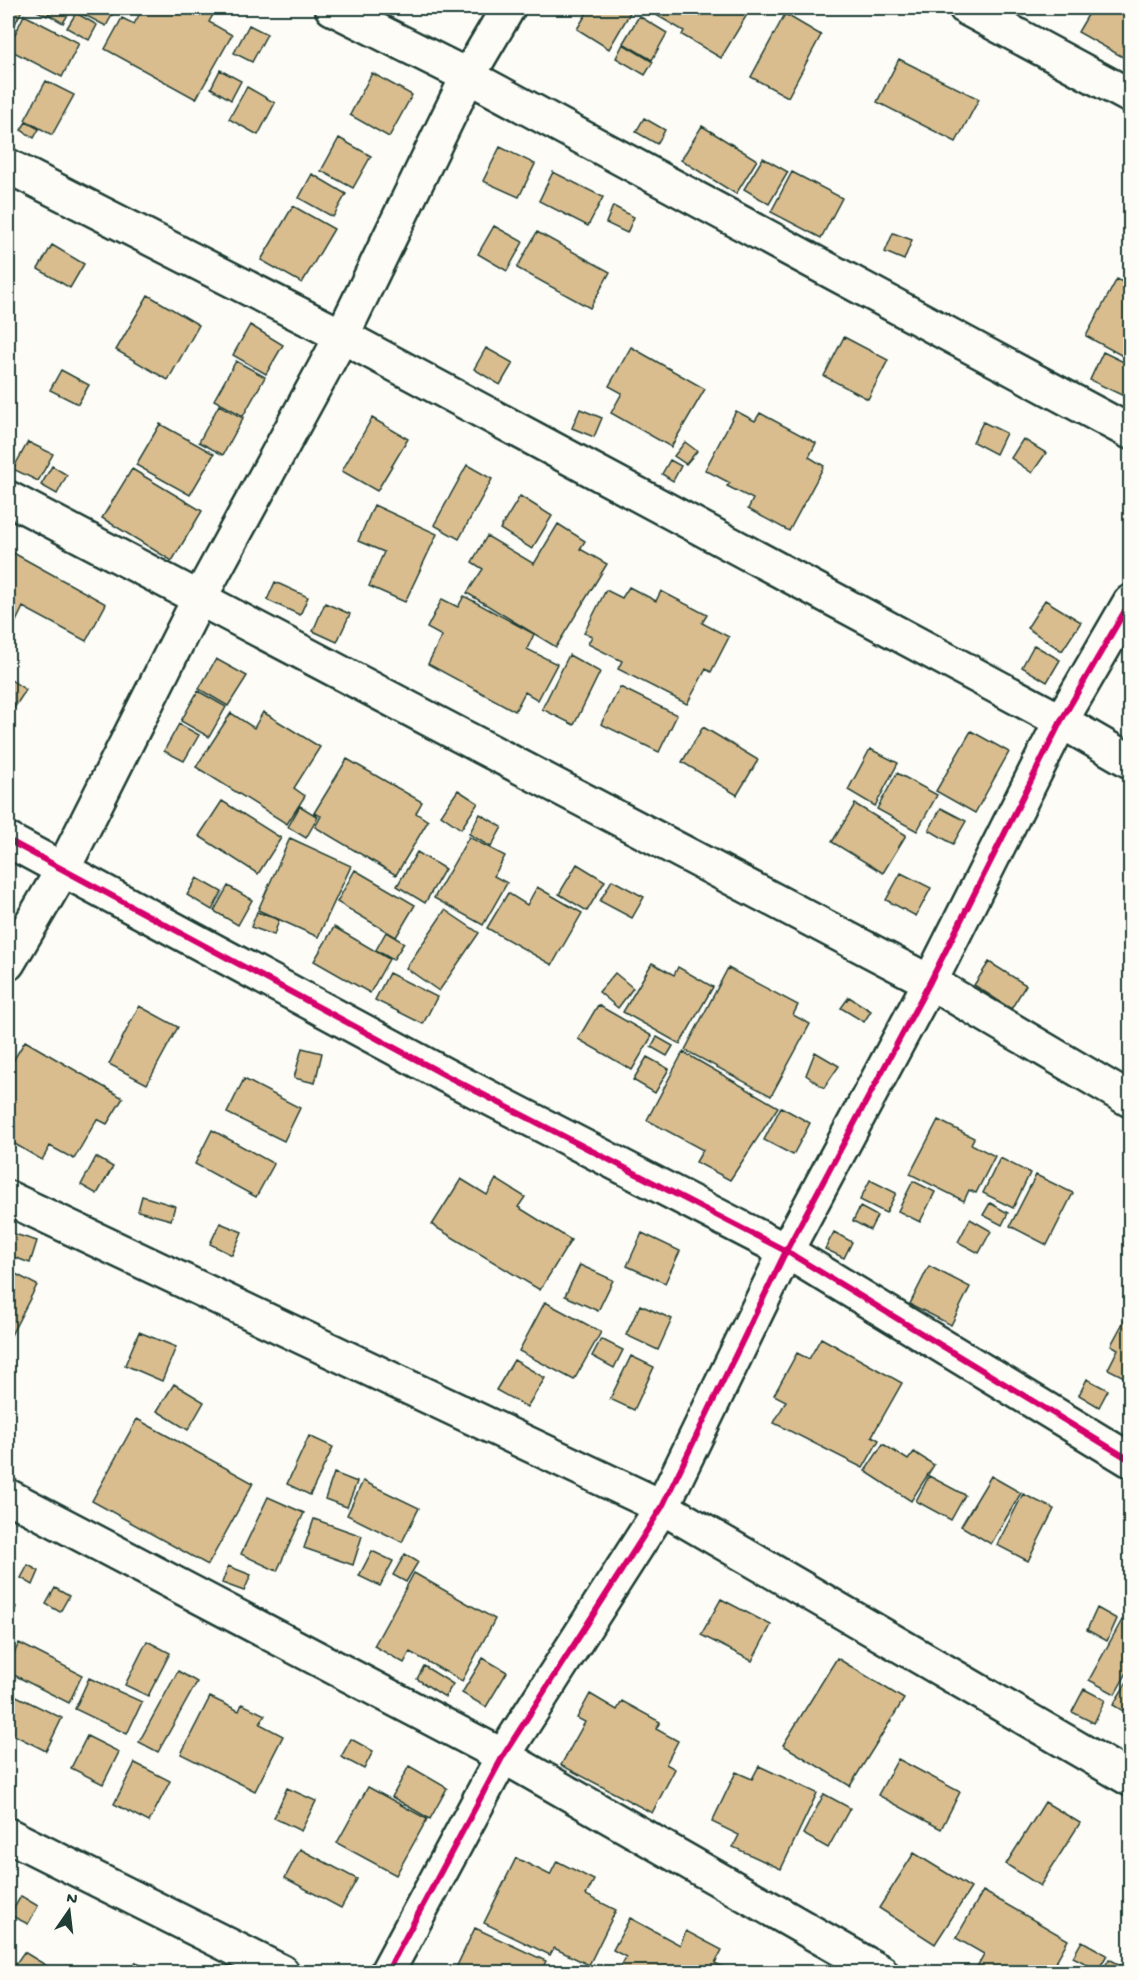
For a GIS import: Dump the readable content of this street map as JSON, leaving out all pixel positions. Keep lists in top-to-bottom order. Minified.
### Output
{"north":"top"}
